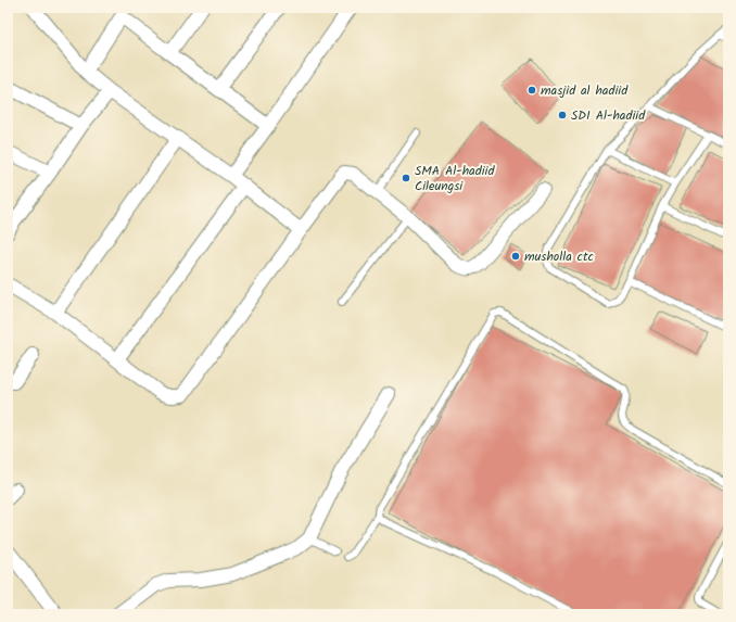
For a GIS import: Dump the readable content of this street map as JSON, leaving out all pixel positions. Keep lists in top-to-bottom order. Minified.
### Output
{"places":["masjid al hadiid","SDI Al-hadiid","SMA Al-hadiid Cileungsi","musholla ctc"]}
